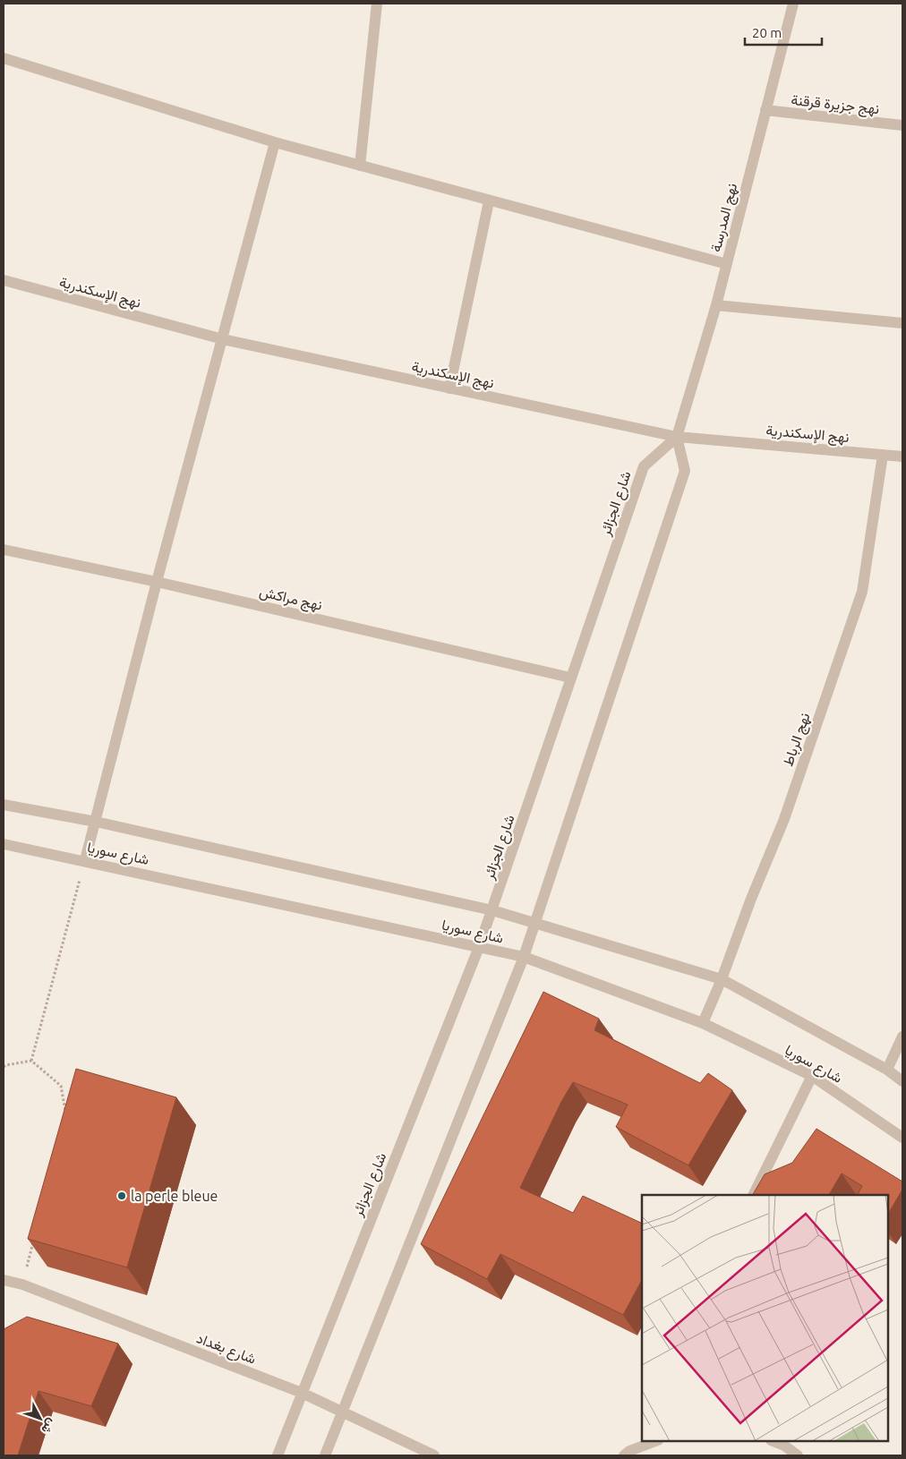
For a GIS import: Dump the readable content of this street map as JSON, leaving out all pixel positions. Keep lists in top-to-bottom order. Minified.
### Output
{"streets":{"street":["نهج جزيرة قرقنة","نهج المدرسة","نهج الإسكندرية","شارع الجزائر","نهج مراكش","نهج الرباط","شارع سوريا","شارع بغداد"]},"crossings":[["نهج جزيرة قرقنة","نهج المدرسة"],["نهج المدرسة","نهج الإسكندرية"],["نهج المدرسة","شارع الجزائر"],["نهج الإسكندرية","شارع الجزائر"],["نهج الإسكندرية","نهج الرباط"],["شارع الجزائر","نهج مراكش"],["شارع الجزائر","شارع سوريا"],["شارع الجزائر","شارع بغداد"],["نهج الرباط","شارع سوريا"]],"places":["la perle bleue"],"scale_bar":"20 m","north":"bottom right"}
